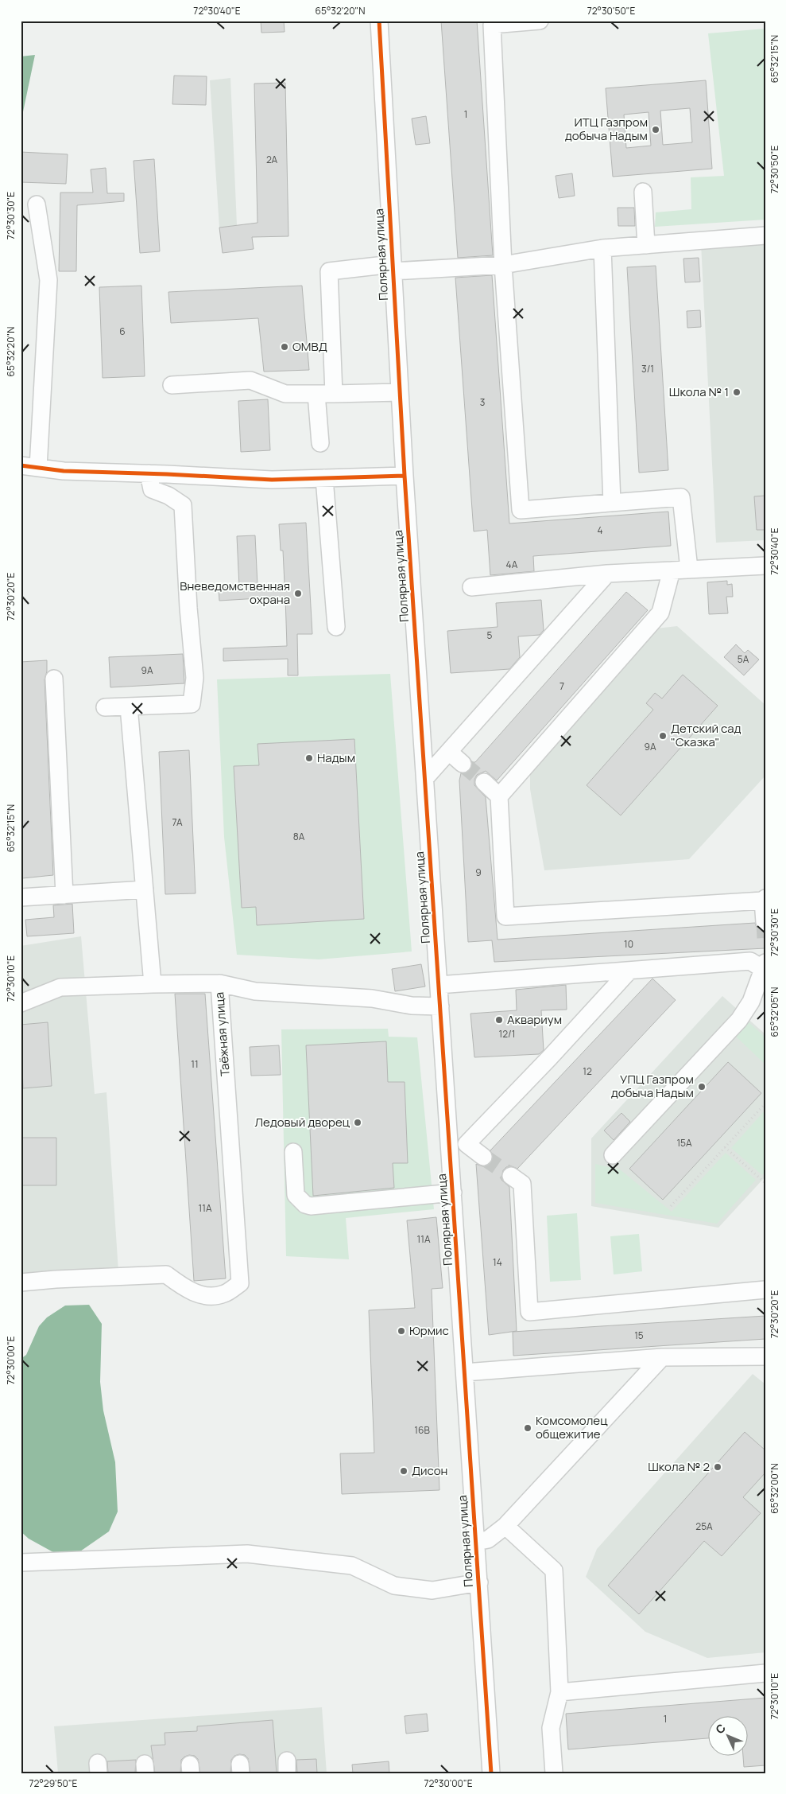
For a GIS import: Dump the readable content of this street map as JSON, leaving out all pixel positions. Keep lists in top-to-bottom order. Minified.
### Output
{"streets":{"street":["Полярная улица","Таёжная улица"]},"crossings":[["Полярная улица","Таёжная улица"]],"places":["ИТЦ Газпром добыча Надым","ОМВД","Школа № 1","Вневедомственная охрана","Детский сад \"Сказка\"","Надым","Аквариум","УПЦ Газпром добыча Надым","Ледовый дворец","Юрмис","Комсомолец общежитие","Школа № 2","Дисон"],"house_numbers":["1","2А","6","3/1","3","4","4А","5","5А","9А","7","9А","7А","8А","9","10","12/1","11","12","15А","11А","11А","14","15","16В","25А","1"],"north":"top left","coordinates":["72°30'40\"E","65°32'20\"N","72°30'50\"E","65°32'15\"N","72°30'30\"E","72°30'20\"E","72°30'10\"E","65°32'05\"N","72°30'00\"E","65°32'00\"N","72°29'50\"E"]}
